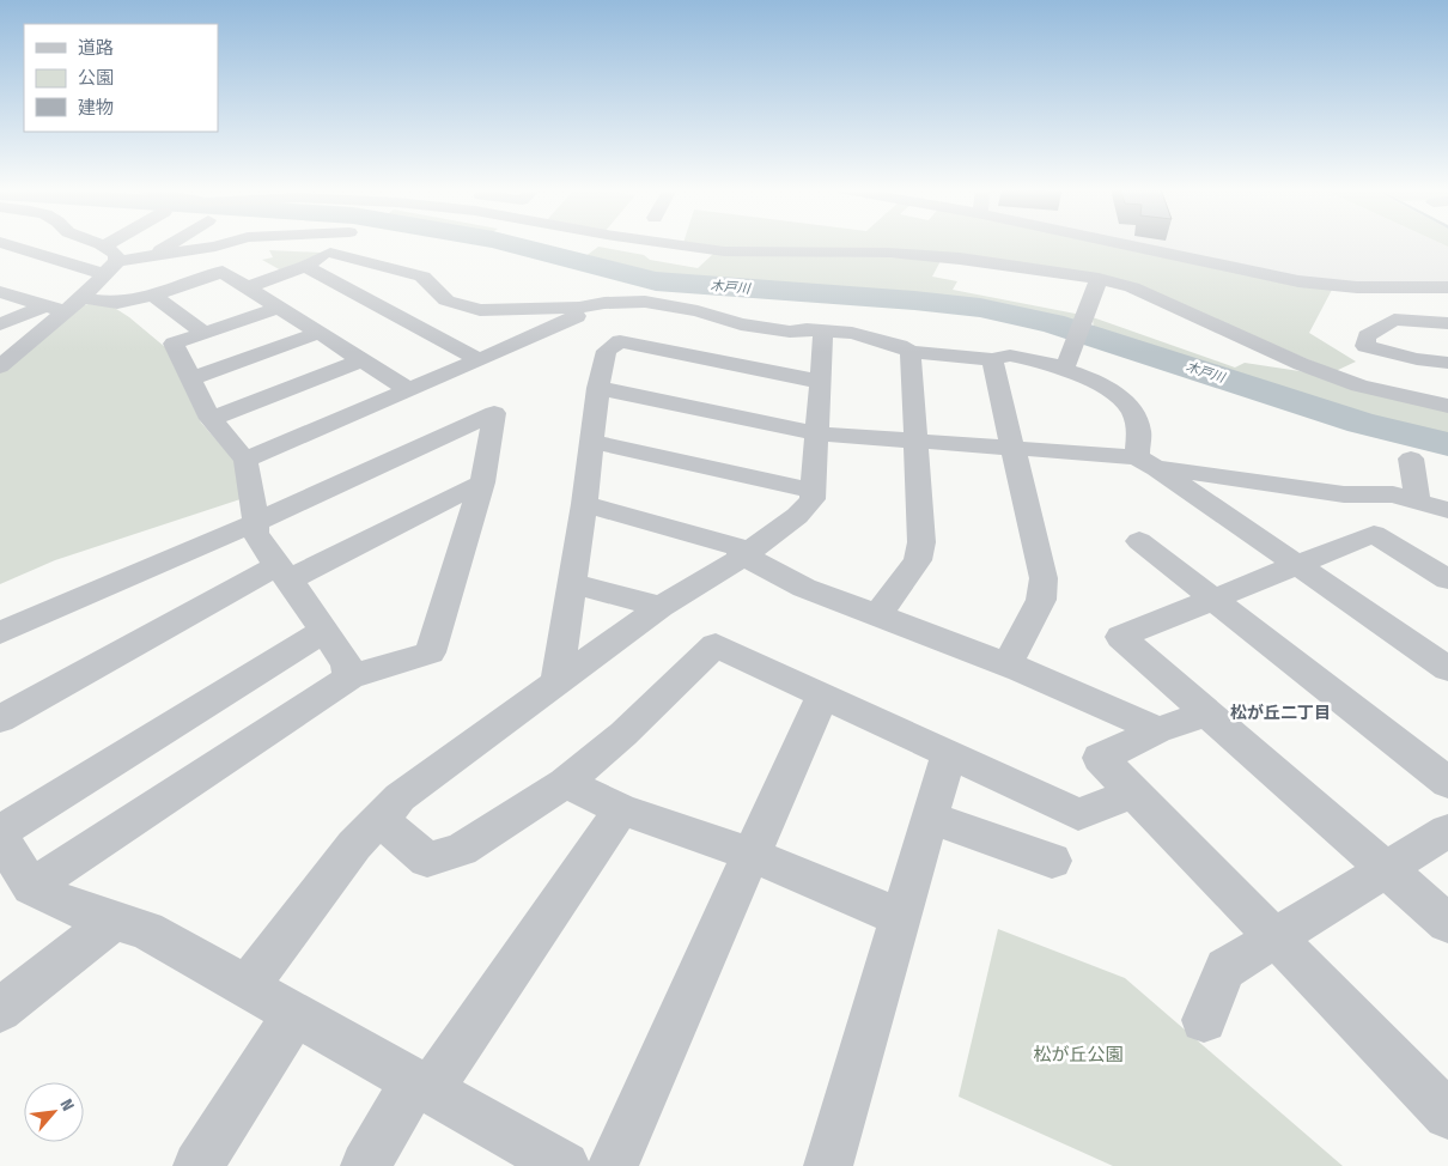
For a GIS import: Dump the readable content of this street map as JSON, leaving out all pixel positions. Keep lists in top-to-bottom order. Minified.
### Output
{"districts":["松が丘二丁目"],"water":["木戸川"],"parks":["松が丘公園"],"legend":["道路","公園","建物"],"north":"top right"}
